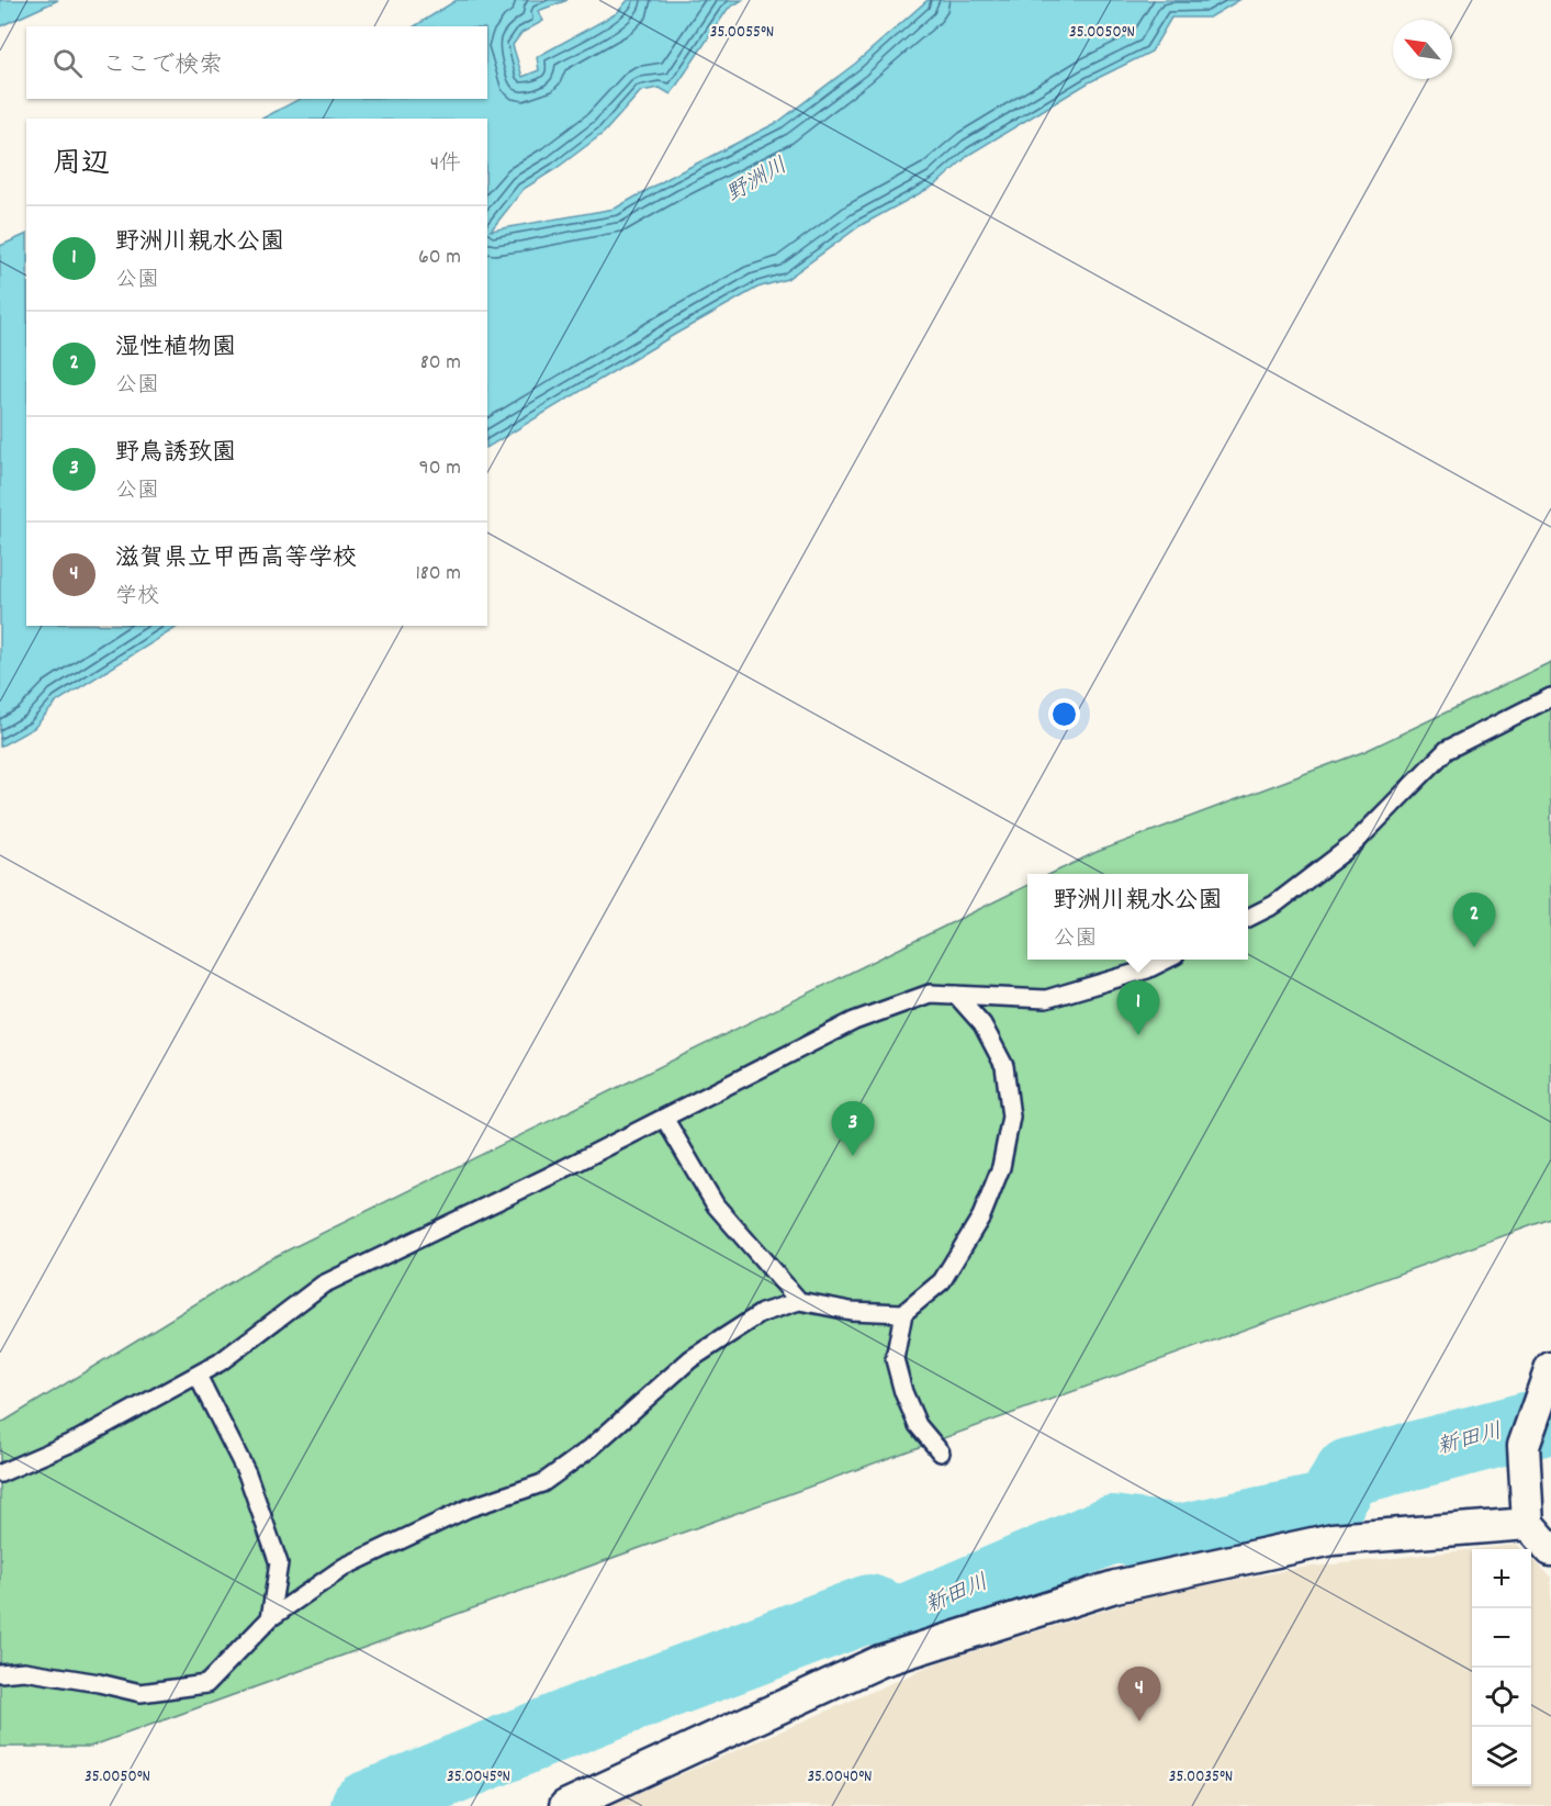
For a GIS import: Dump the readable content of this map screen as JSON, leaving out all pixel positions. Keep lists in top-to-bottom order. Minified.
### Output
{"water":["野洲川","新田川"],"north":"top left","page":{"search":"ここで検索","heading":["周辺","4件"],"list":[{"mark":"1","name":"野洲川親水公園","note":"公園","value":"60 m"},{"mark":"2","name":"湿性植物園","note":"公園","value":"80 m"},{"mark":"3","name":"野鳥誘致園","note":"公園","value":"90 m"},{"mark":"4","name":"滋賀県立甲西高等学校","note":"学校","value":"180 m"}],"popup":["野洲川親水公園","公園"],"pins":["2","1","3","4"],"map_buttons":["+","−"]},"coordinates":["35.0055°N","35.0050°N","35.0045°N","35.0040°N","35.0035°N"]}
